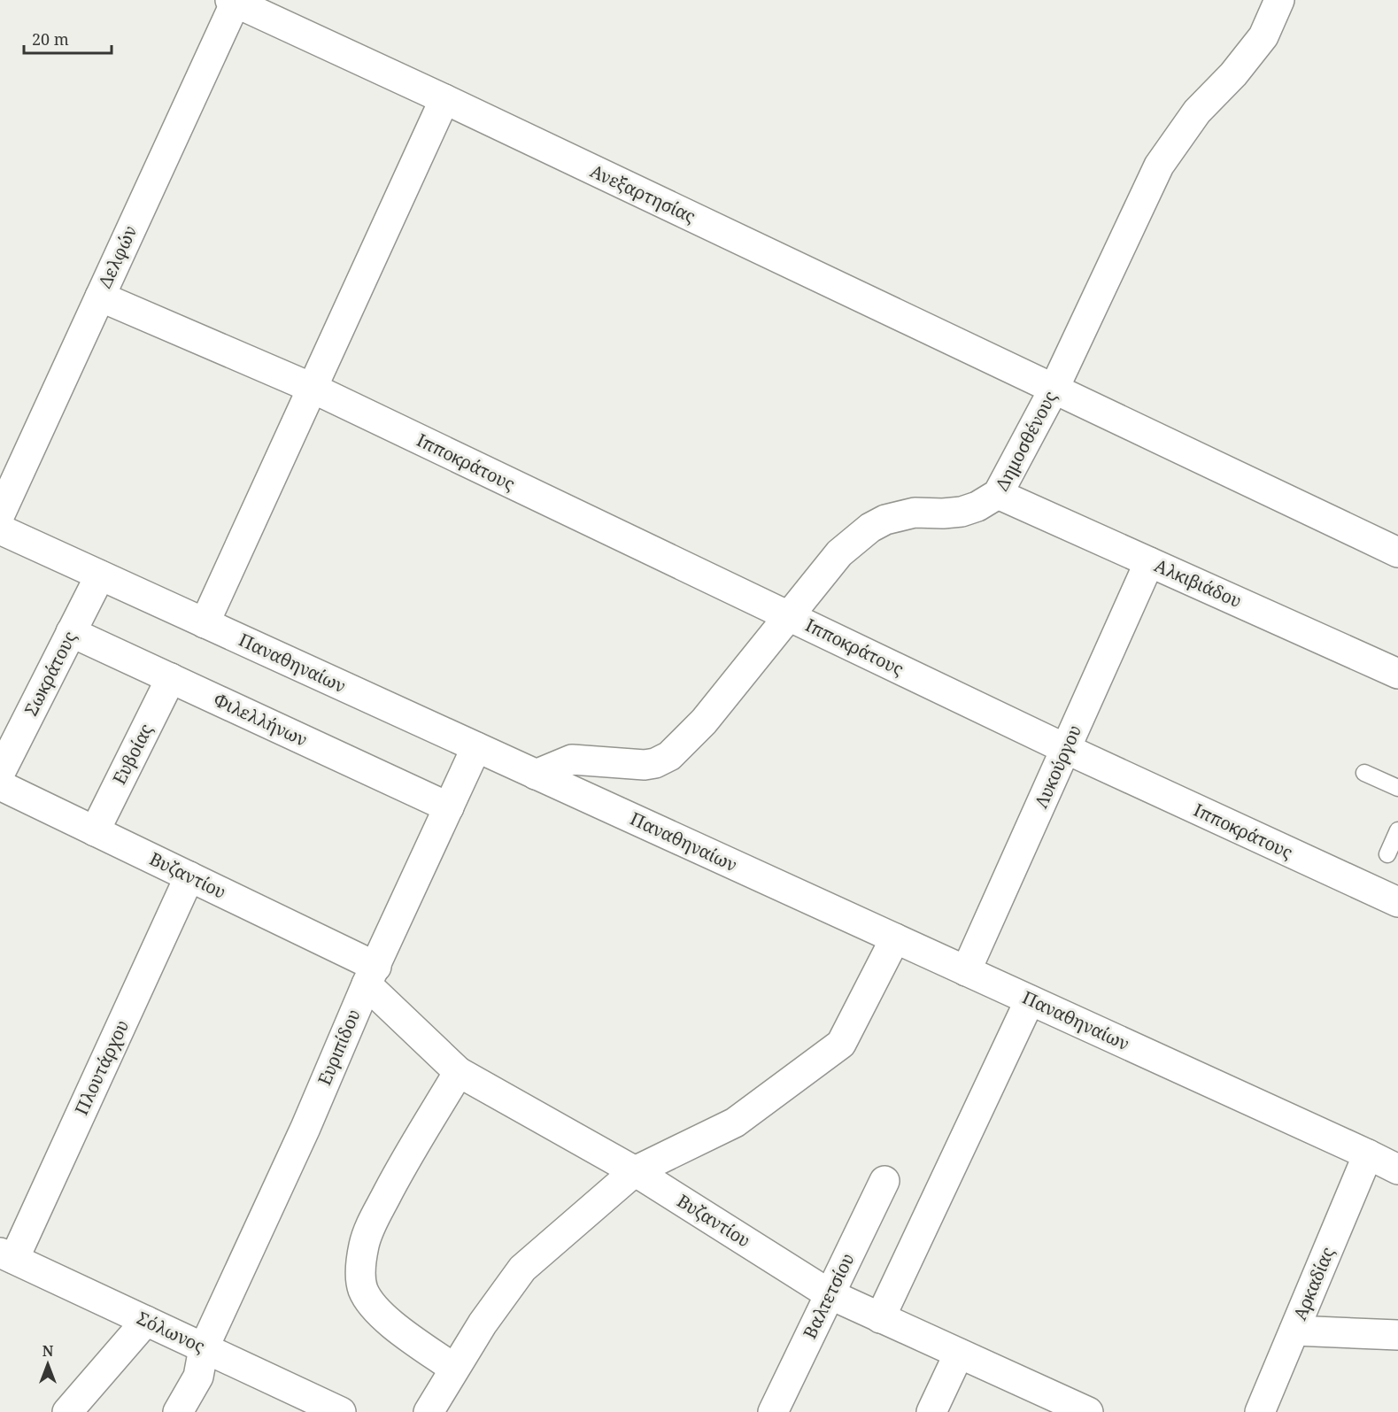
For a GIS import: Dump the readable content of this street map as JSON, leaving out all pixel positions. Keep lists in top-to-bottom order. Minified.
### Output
{"streets":{"street":["Ανεξαρτησίας","Δελφών","Δημοσθένους","Ιπποκράτους","Αλκιβιάδου","Παναθηναίων","Σωκράτους","Φιλελλήνων","Ευβοίας","Λυκούργου","Βυζαντίου","Ευριπίδου","Πλουτάρχου","Αρκαδίας","Βαλτετσίου","Σόλωνος"]},"crossings":[["Ανεξαρτησίας","Δελφών"],["Ανεξαρτησίας","Δημοσθένους"],["Δελφών","Ιπποκράτους"],["Δημοσθένους","Ιπποκράτους"],["Δημοσθένους","Αλκιβιάδου"],["Δημοσθένους","Παναθηναίων"],["Ιπποκράτους","Λυκούργου"],["Αλκιβιάδου","Λυκούργου"],["Παναθηναίων","Σωκράτους"],["Παναθηναίων","Λυκούργου"],["Παναθηναίων","Ευριπίδου"],["Παναθηναίων","Αρκαδίας"],["Σωκράτους","Φιλελλήνων"],["Φιλελλήνων","Ευβοίας"],["Φιλελλήνων","Ευριπίδου"],["Ευβοίας","Βυζαντίου"],["Βυζαντίου","Ευριπίδου"],["Βυζαντίου","Πλουτάρχου"],["Βυζαντίου","Βαλτετσίου"],["Ευριπίδου","Σόλωνος"],["Πλουτάρχου","Σόλωνος"]],"scale_bar":"20 m","north":"top"}
